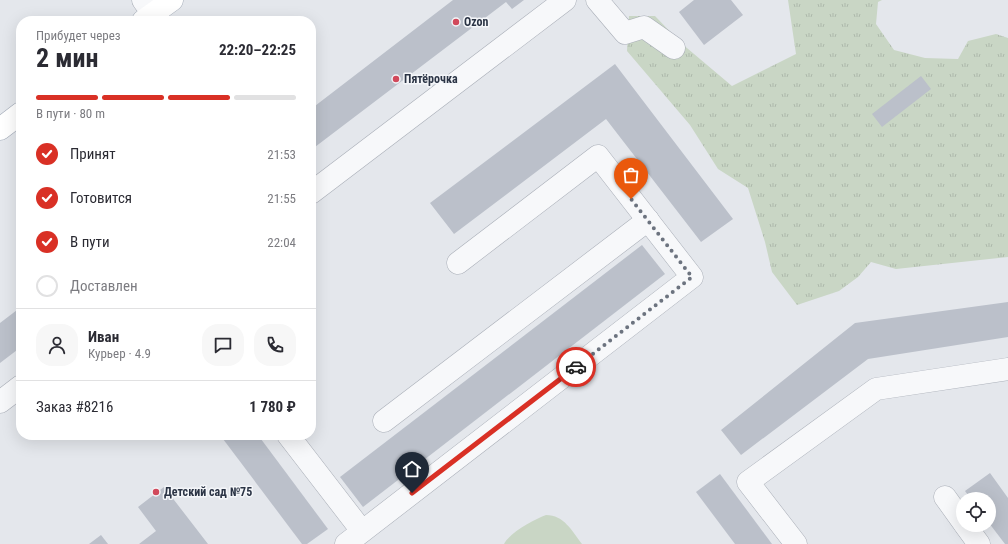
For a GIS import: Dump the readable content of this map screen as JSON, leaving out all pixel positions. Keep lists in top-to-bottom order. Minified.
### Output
{"places":["Ozon","Пятёрочка","Детский сад №75"],"page":{"heading":["2 мин","Прибудет через","22:20–22:25"],"panel":["Иван","Курьер · 4.9","Заказ #8216","1 780 ₽"],"bar":"В пути · 80 m","list":[["Принят","21:53"],["Готовится","21:55"],["В пути","22:04"],"Доставлен"]}}
